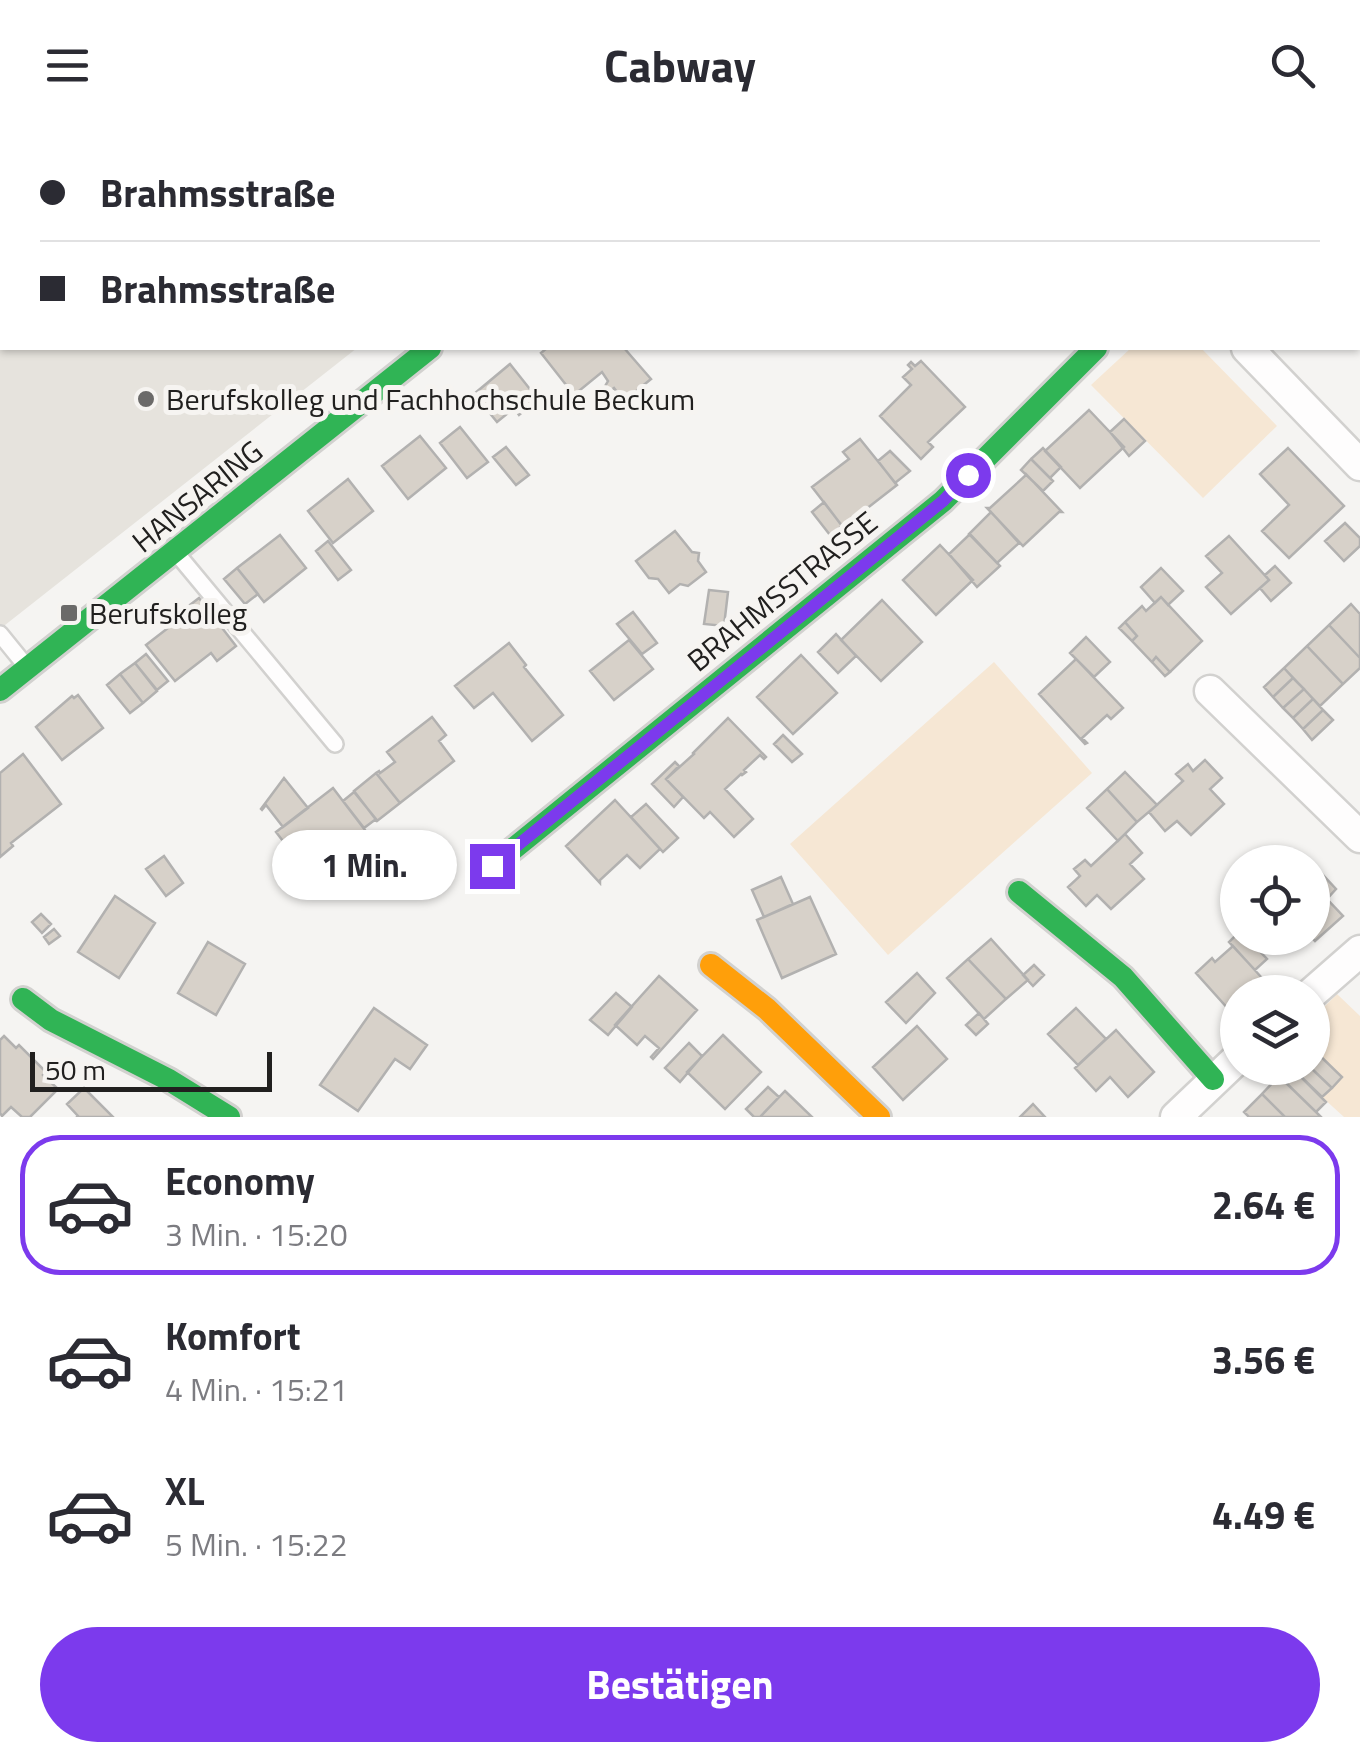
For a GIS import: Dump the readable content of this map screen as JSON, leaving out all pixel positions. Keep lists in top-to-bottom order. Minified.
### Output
{"streets":{"street":["HANSARING","BRAHMSSTRASSE"]},"places":{"other":["Berufskolleg und Fachhochschule Beckum"],"transit":["Berufskolleg"]},"scale_bar":"50 m","page":{"header":"Cabway","banner":["Brahmsstraße","Brahmsstraße"],"bubble":"1 Min.","scale":"50 m","list":[{"name":"Economy","note":"3 Min. · 15:20","value":"2.64 €"},{"name":"Komfort","note":"4 Min. · 15:21","value":"3.56 €"},{"name":"XL","note":"5 Min. · 15:22","value":"4.49 €"}],"buttons":"Bestätigen"}}
